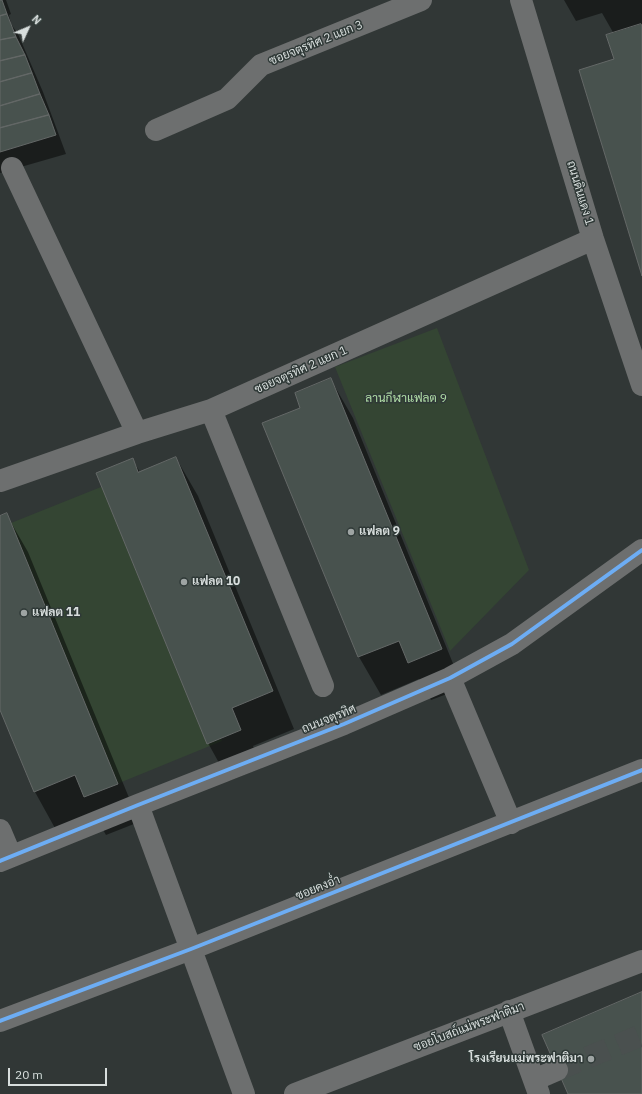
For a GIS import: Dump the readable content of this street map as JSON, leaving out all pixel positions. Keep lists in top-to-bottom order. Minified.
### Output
{"streets":{"street":["ซอยจตุรทิศ 2 แยก 3","ถนนดินแดง 1","ซอยจตุรทิศ 2 แยก 1","ถนนจตุรทิศ","ซอยคงอ่ำ","ซอยโบสถ์แม่พระฟาติมา"]},"crossings":[["ถนนดินแดง 1","ซอยจตุรทิศ 2 แยก 1"]],"parks":["ลานกีฬาแฟลต 9"],"places":["แฟลต 9","แฟลต 10","แฟลต 11","โรงเรียนแม่พระฟาติมา"],"scale_bar":"20 m","north":"top right"}
